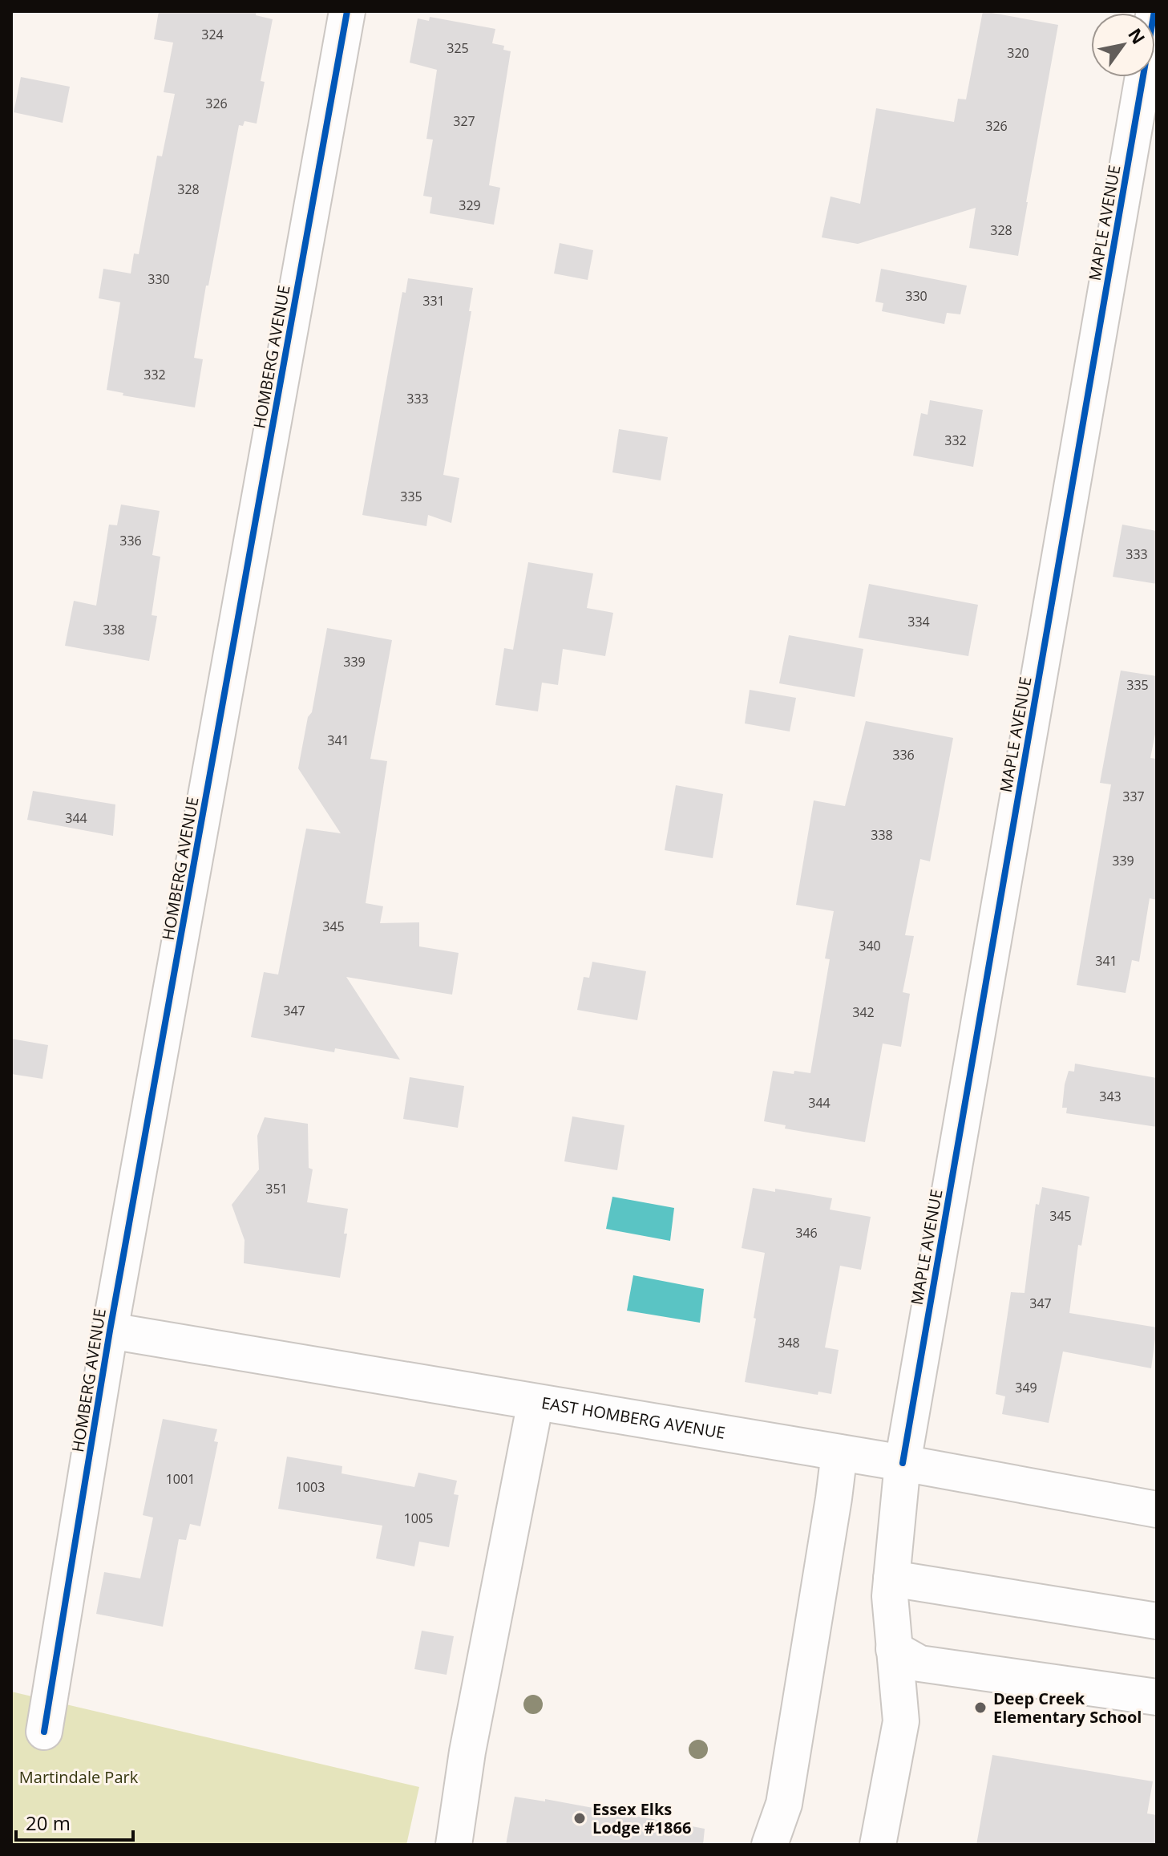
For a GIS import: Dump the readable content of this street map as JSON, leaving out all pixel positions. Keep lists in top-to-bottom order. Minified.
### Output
{"streets":{"street":["MAPLE AVENUE","HOMBERG AVENUE","EAST HOMBERG AVENUE"]},"crossings":[["MAPLE AVENUE","EAST HOMBERG AVENUE"],["HOMBERG AVENUE","EAST HOMBERG AVENUE"]],"parks":["Martindale Park"],"places":["Deep Creek Elementary School","Essex Elks Lodge #1866"],"house_numbers":["324","325","320","326","327","326","328","329","328","330","330","331","332","333","332","335","336","333","334","338","339","335","341","336","337","344","338","339","345","340","341","347","342","343","344","351","345","346","347","348","349","1001","1003","1005"],"scale_bar":"20 m","north":"top right"}
